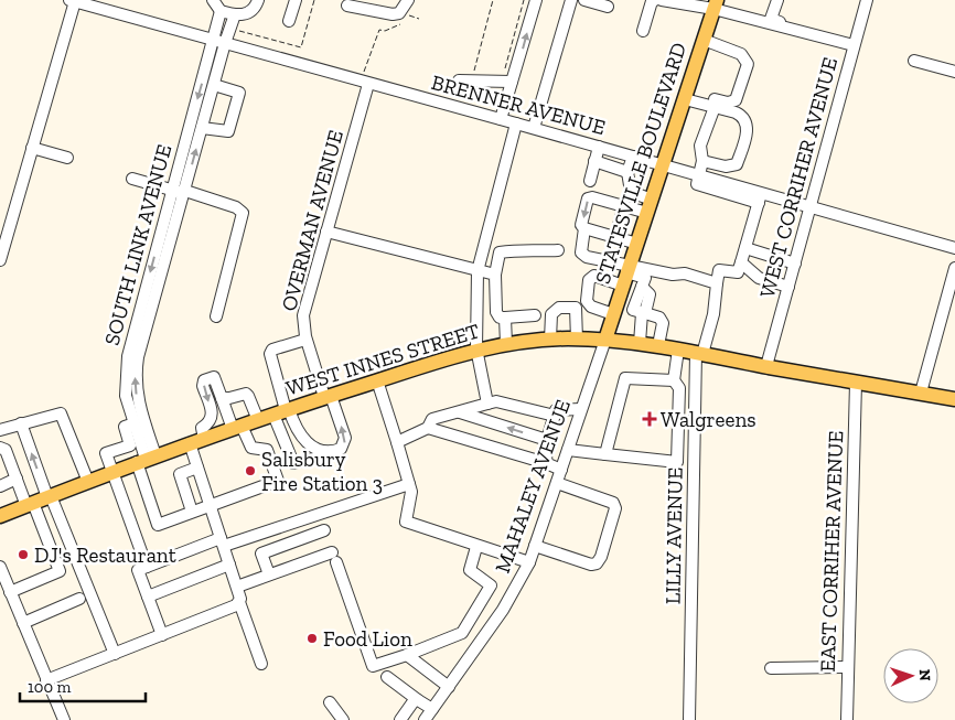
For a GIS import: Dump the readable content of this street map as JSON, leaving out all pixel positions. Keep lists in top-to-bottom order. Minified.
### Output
{"streets":{"main road":["STATESVILLE BOULEVARD","WEST INNES STREET"],"street":["BRENNER AVENUE","WEST CORRIHER AVENUE","OVERMAN AVENUE","SOUTH LINK AVENUE","MAHALEY AVENUE","LILLY AVENUE","EAST CORRIHER AVENUE"]},"crossings":[["BRENNER AVENUE","STATESVILLE BOULEVARD"],["BRENNER AVENUE","WEST CORRIHER AVENUE"],["BRENNER AVENUE","OVERMAN AVENUE"],["BRENNER AVENUE","SOUTH LINK AVENUE"],["STATESVILLE BOULEVARD","WEST INNES STREET"],["STATESVILLE BOULEVARD","MAHALEY AVENUE"],["WEST CORRIHER AVENUE","WEST INNES STREET"],["OVERMAN AVENUE","WEST INNES STREET"],["SOUTH LINK AVENUE","WEST INNES STREET"],["WEST INNES STREET","MAHALEY AVENUE"],["WEST INNES STREET","LILLY AVENUE"],["WEST INNES STREET","EAST CORRIHER AVENUE"]],"places":{"health":["Walgreens"],"other":["Salisbury Fire Station 3","DJ's Restaurant","Food Lion"]},"scale_bar":"100 m","north":"right"}
